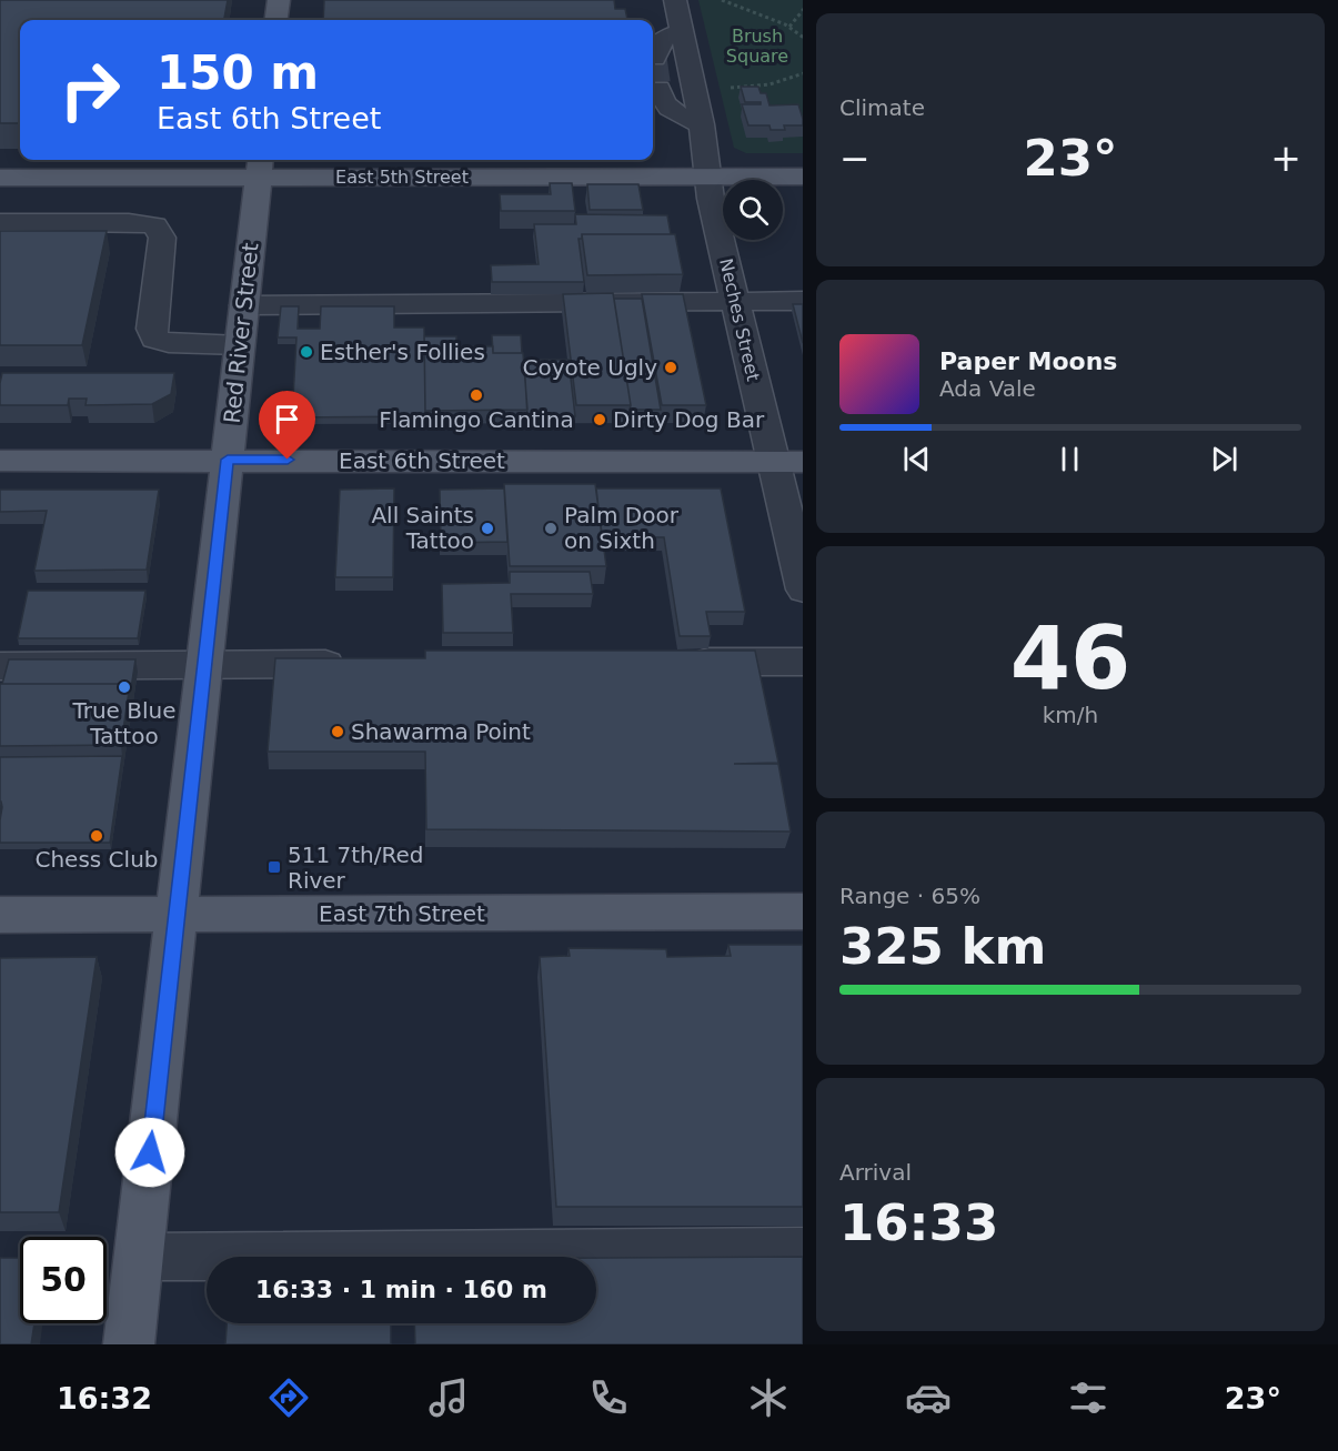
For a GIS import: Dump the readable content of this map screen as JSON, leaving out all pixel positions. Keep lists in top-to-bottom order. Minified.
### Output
{"streets":{"main road":["East 5th Street","Red River Street","East 6th Street","East 7th Street"],"street":["Neches Street"]},"crossings":[["East 5th Street","Neches Street"],["East 5th Street","Red River Street"],["Neches Street","East 6th Street"],["Red River Street","East 6th Street"],["Red River Street","East 7th Street"]],"parks":["Brush Square"],"places":{"other":["Esther's Follies","Coyote Ugly","Flamingo Cantina","Dirty Dog Bar","All Saints Tattoo","Palm Door on Sixth","True Blue Tattoo","Shawarma Point","Chess Club"],"transit":["511 7th/Red River"]},"page":{"tile":["Climate",["46","km/h"],["Range · 65%","325 km"],["Arrival","16:33"]],"turn":["150 m","East 6th Street"],"heat":["−","23°","+"],"song":["Paper Moons","Ada Vale"],"limit":"50","trip":"16:33 · 1 min · 160 m","tabs":["16:32","23°"]}}
